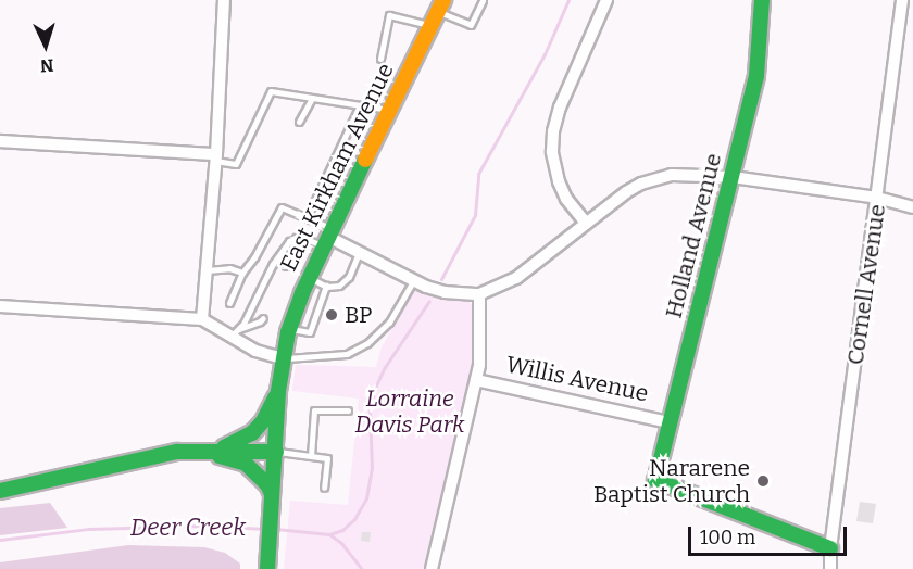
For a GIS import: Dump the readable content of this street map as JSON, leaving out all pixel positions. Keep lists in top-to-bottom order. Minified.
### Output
{"streets":{"street":["East Kirkham Avenue","Holland Avenue","Cornell Avenue","Willis Avenue"]},"crossings":[["Holland Avenue","Cornell Avenue"],["Holland Avenue","Willis Avenue"]],"water":["Deer Creek"],"parks":["Lorraine Davis Park"],"places":["BP","Nararene Baptist Church"],"scale_bar":"100 m","north":"bottom"}
